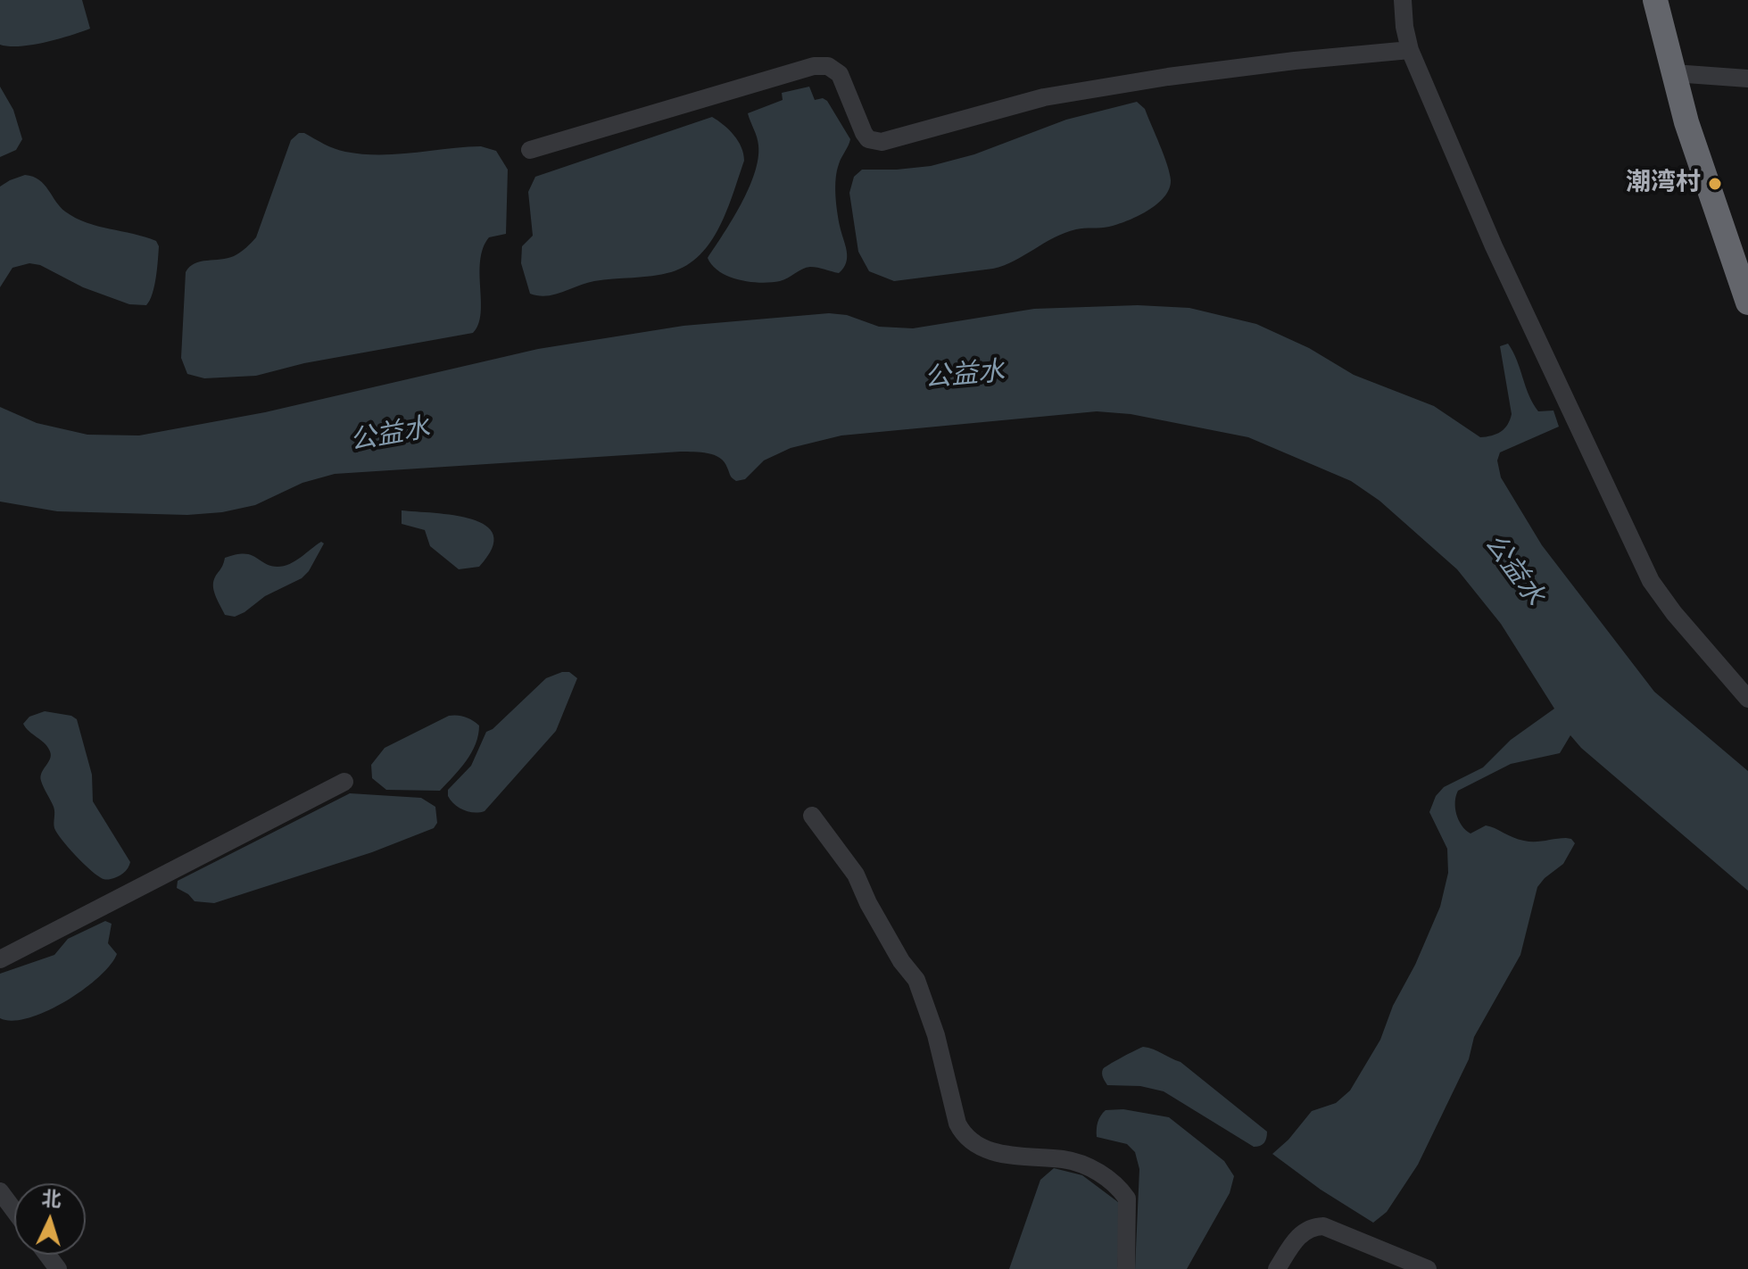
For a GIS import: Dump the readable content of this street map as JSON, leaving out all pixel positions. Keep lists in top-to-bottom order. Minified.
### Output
{"water":["公益水"],"places":["潮湾村"],"north":"top"}
